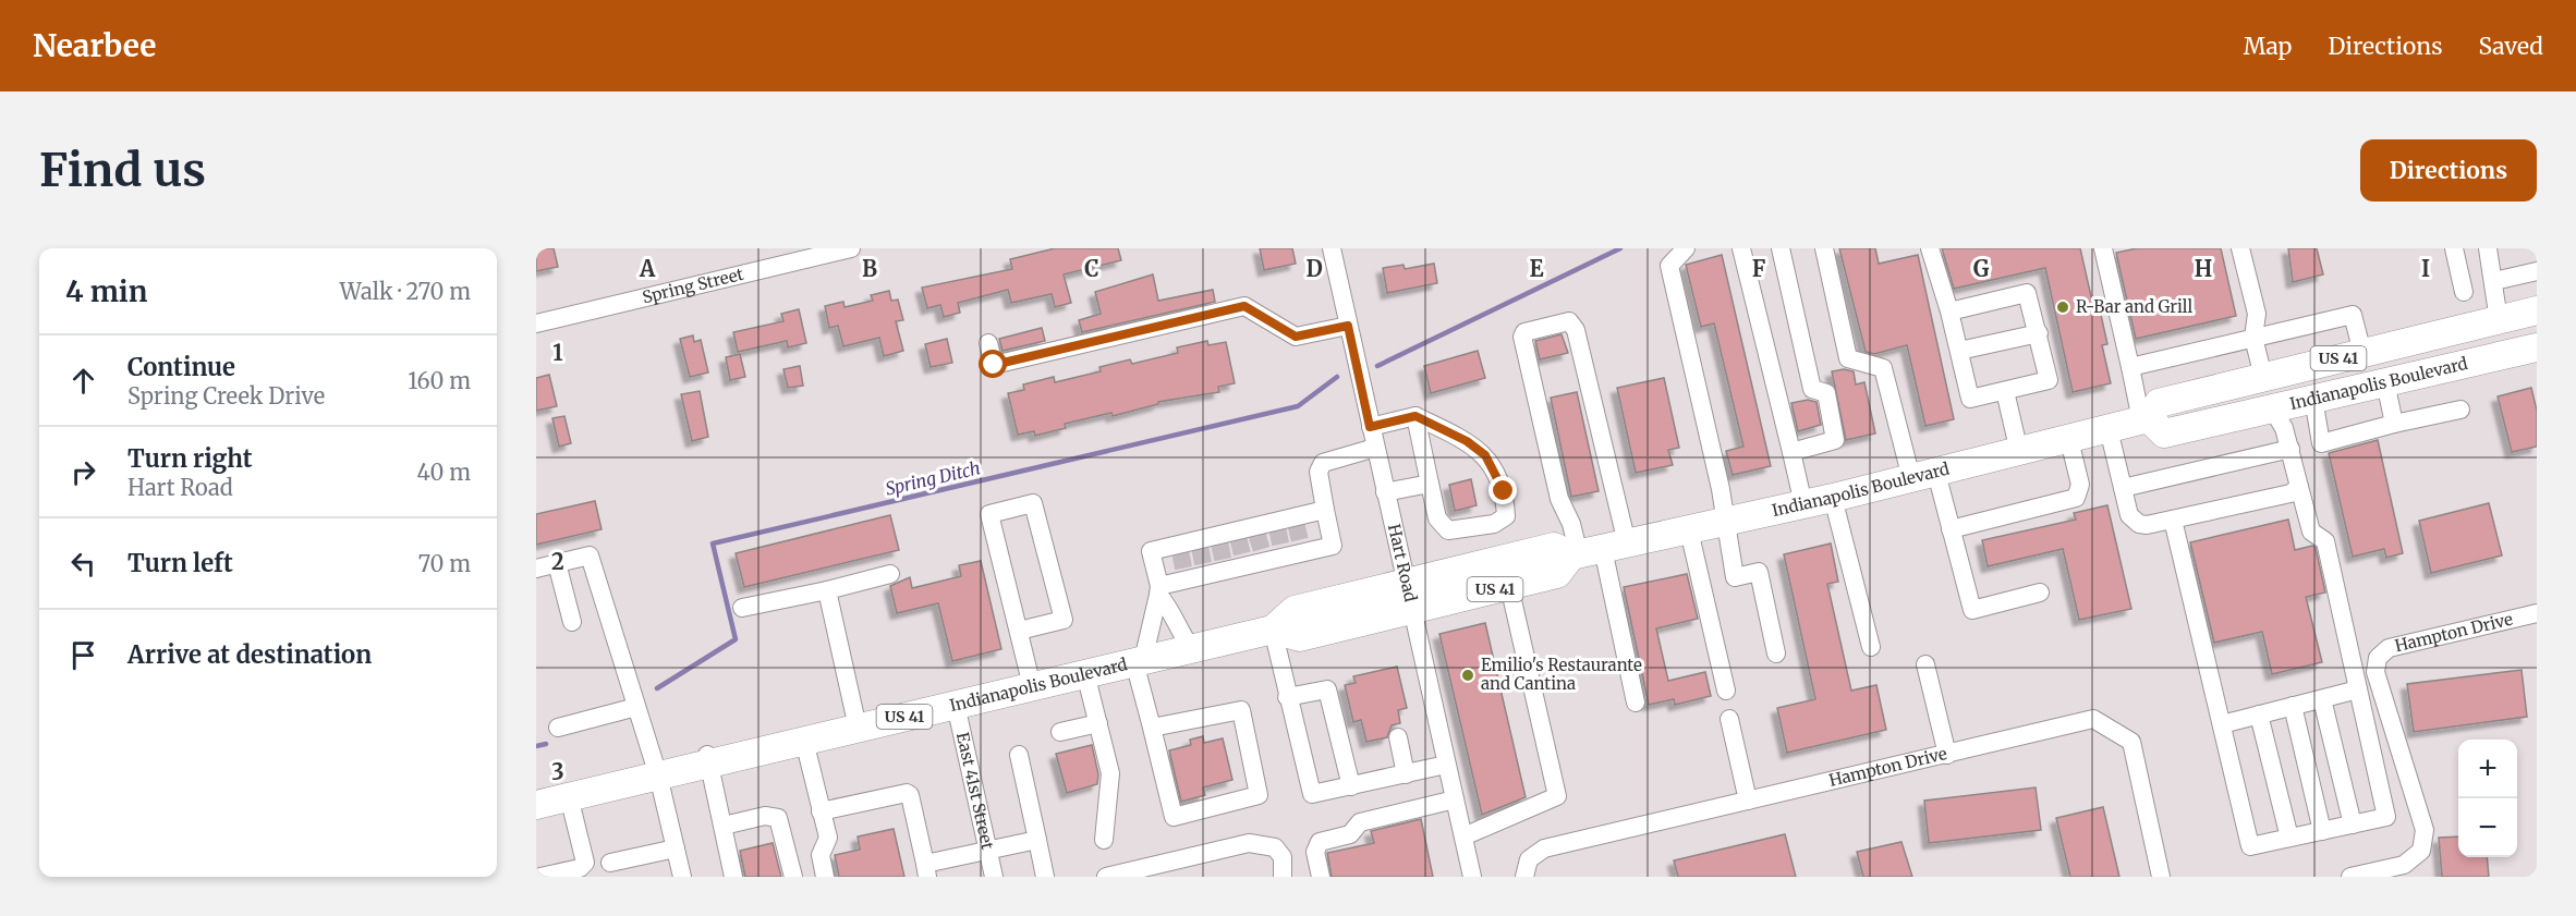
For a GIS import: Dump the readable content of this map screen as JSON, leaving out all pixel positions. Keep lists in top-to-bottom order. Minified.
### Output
{"streets":{"highway":["US 41","Indianapolis Boulevard"],"street":["Spring Street","Hart Road","Hampton Drive","East 41st Street"]},"crossings":[["Indianapolis Boulevard","Hart Road"],["Indianapolis Boulevard","East 41st Street"]],"water":["Spring Ditch"],"places":["R-Bar and Grill","Emilio's Restaurante and Cantina"],"page":{"header":"Nearbee","nav":["Map","Directions","Saved"],"buttons":"Directions","title":"Find us","heading":["4 min","Walk · 270 m"],"list":[["Continue","Spring Creek Drive","160 m"],["Turn right","Hart Road","40 m"],["Turn left","70 m"],"Arrive at destination"],"map_buttons":["+","−"]},"grid":{"columns":["A","B","C","D","E","F","G","H","I"],"rows":["1","2","3"]}}
